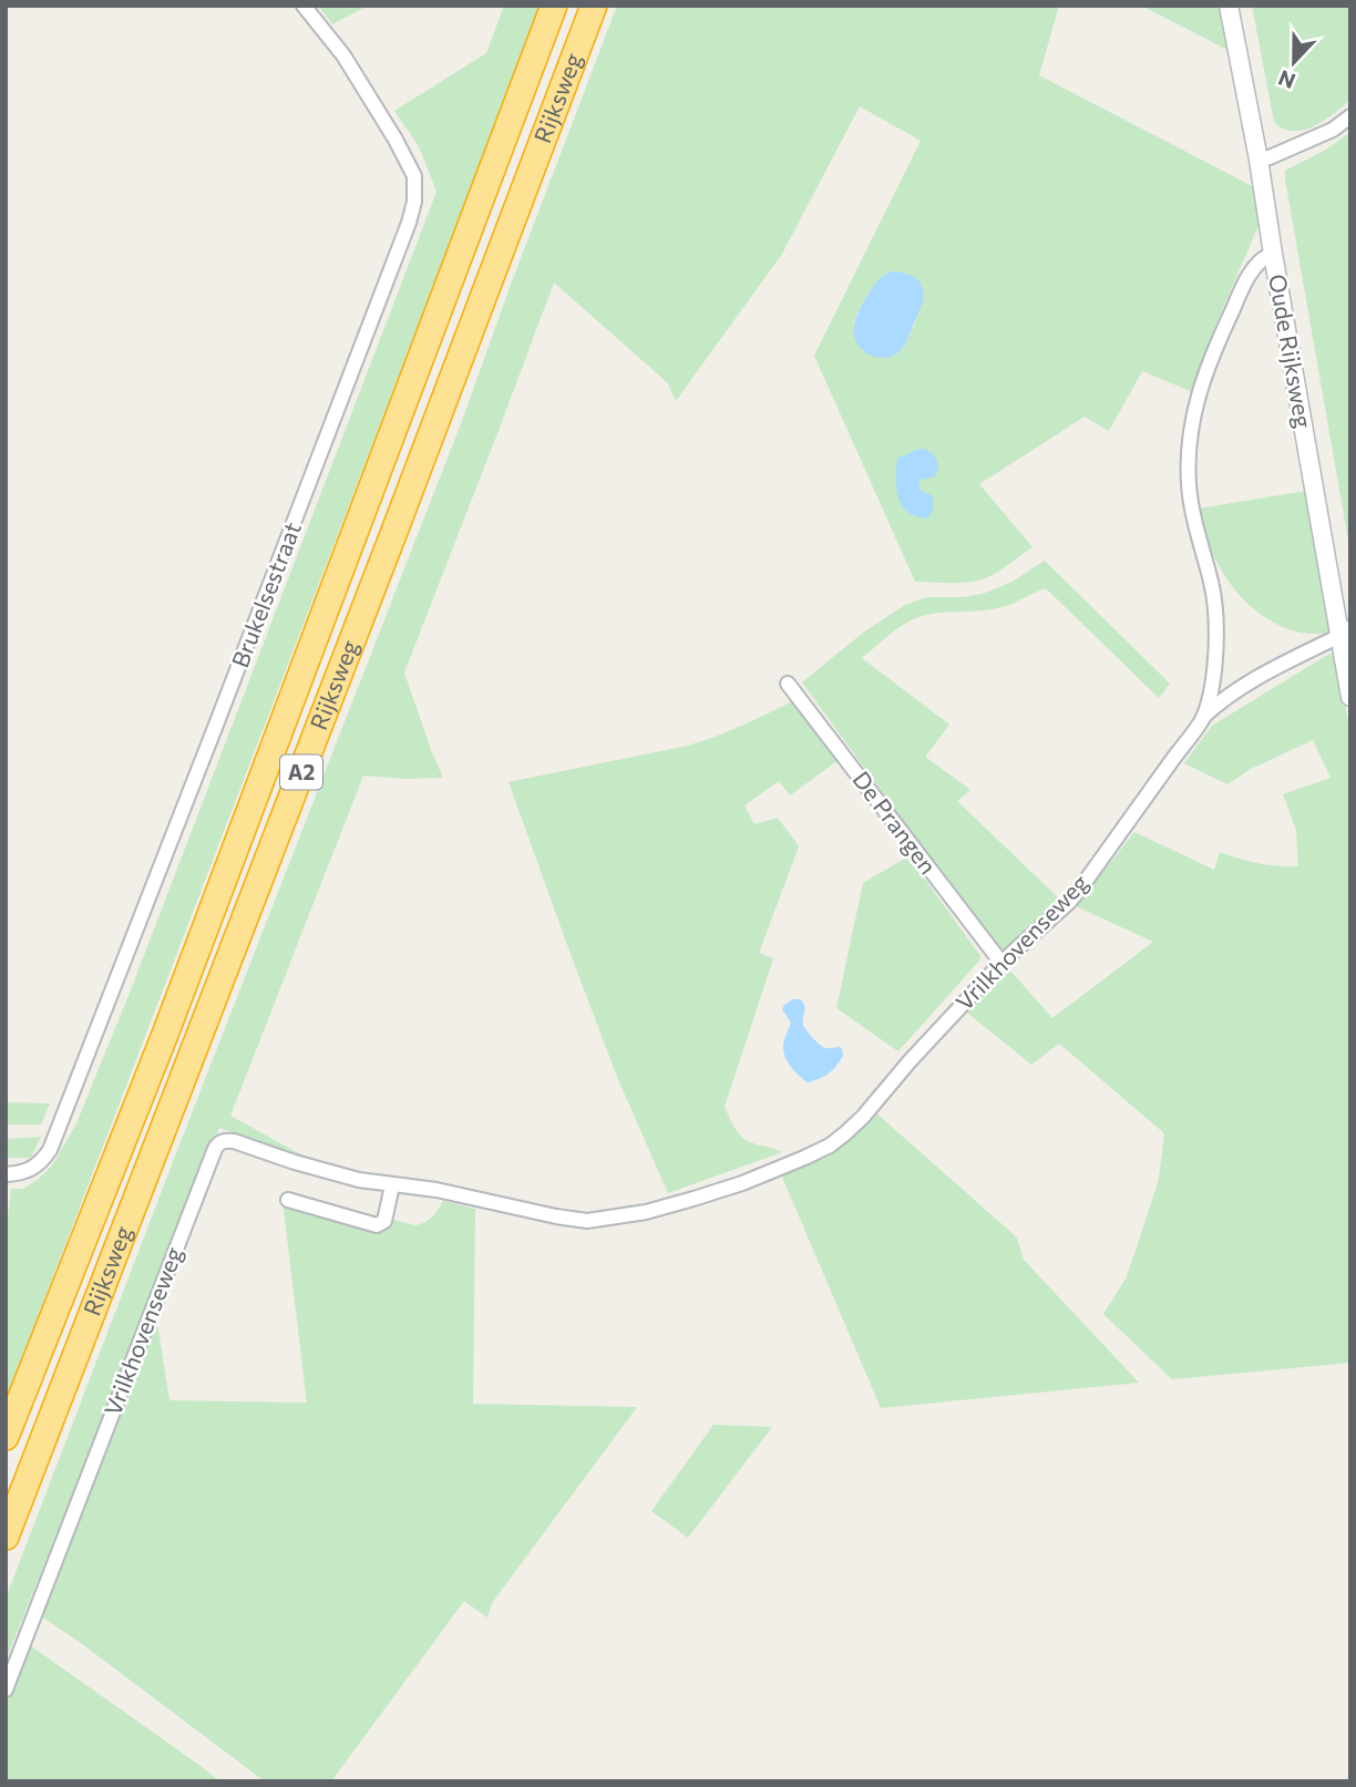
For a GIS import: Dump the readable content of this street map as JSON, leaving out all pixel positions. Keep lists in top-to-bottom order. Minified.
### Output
{"streets":{"highway":["Rijksweg","A2"],"street":["Oude Rijksweg","Brukelsestraat","De Prangen","Vrilkhovenseweg"]},"crossings":[["Oude Rijksweg","Vrilkhovenseweg"],["De Prangen","Vrilkhovenseweg"]],"north":"bottom"}
